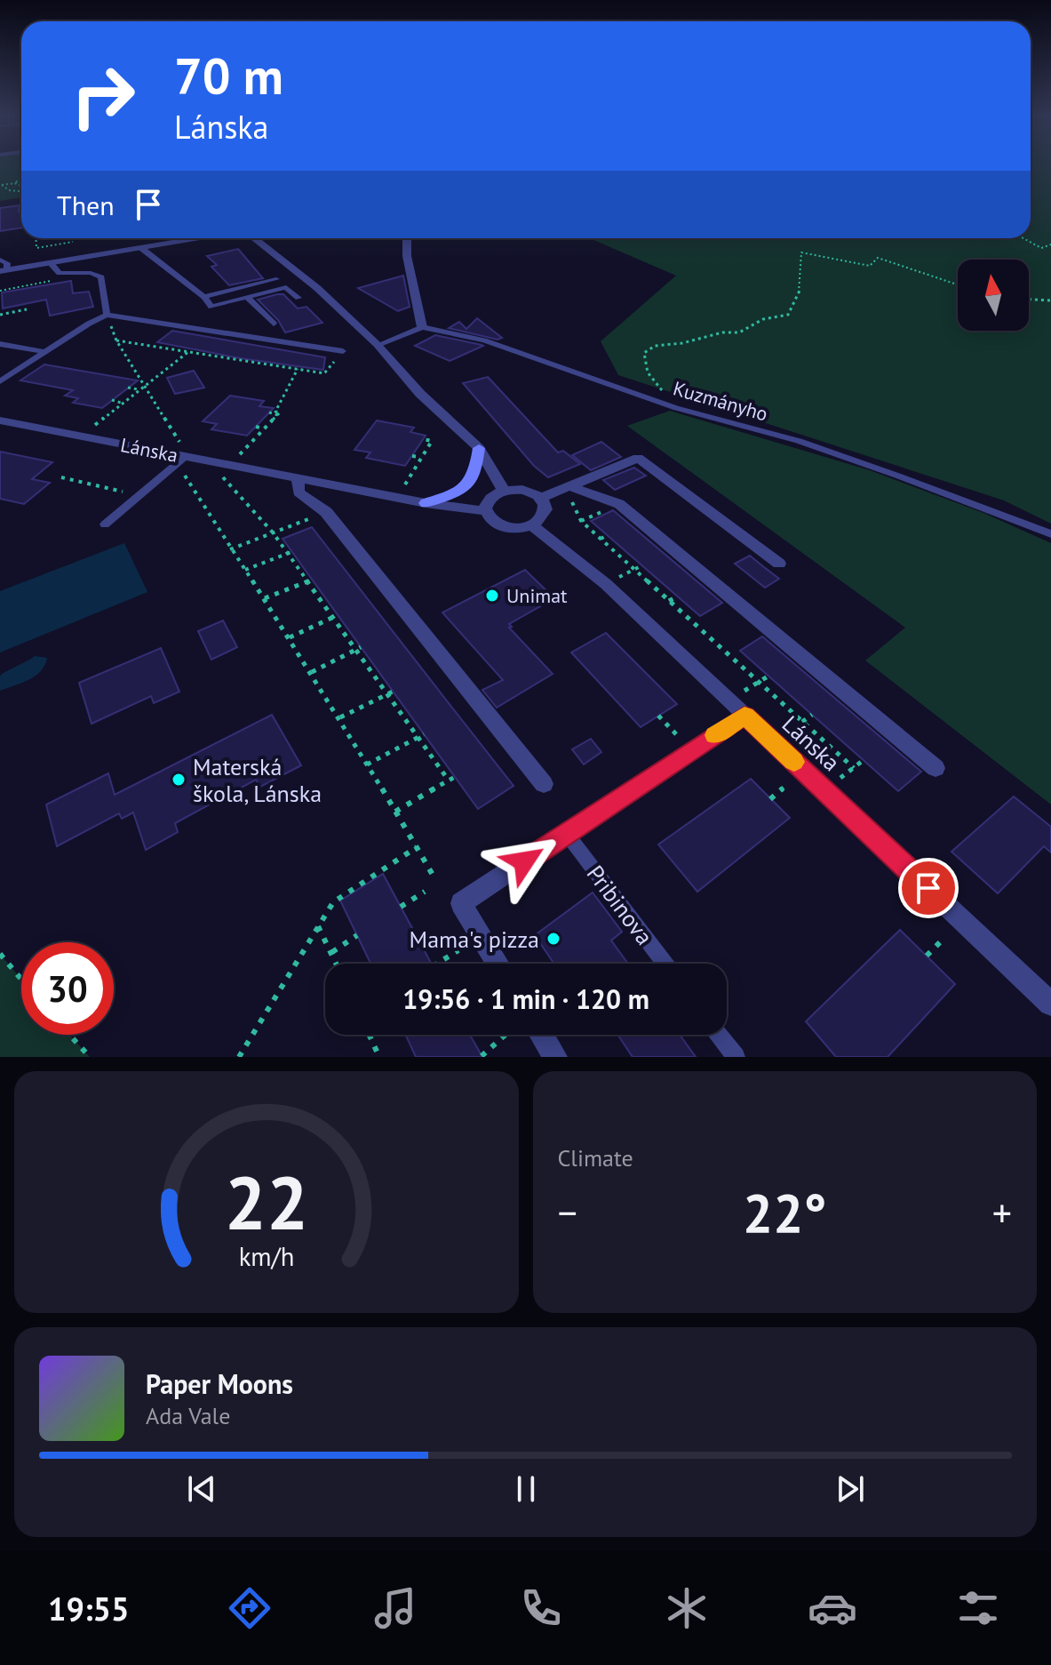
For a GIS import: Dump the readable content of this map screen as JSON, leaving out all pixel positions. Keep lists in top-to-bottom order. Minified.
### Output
{"streets":{"street":["Lánska"],"lane":["Kuzmányho","Pribinova"]},"places":["Unimat","Materská škola, Lánska","Mama's pizza"],"north":"top","page":{"turn":["70 m","Lánska"],"then":"Then","limit":"30","trip":"19:56 · 1 min · 120 m","tile":"Climate","heat":["−","22°","+"],"song":["Paper Moons","Ada Vale"],"tabs":"19:55","gauge":["22","km/h"]}}
